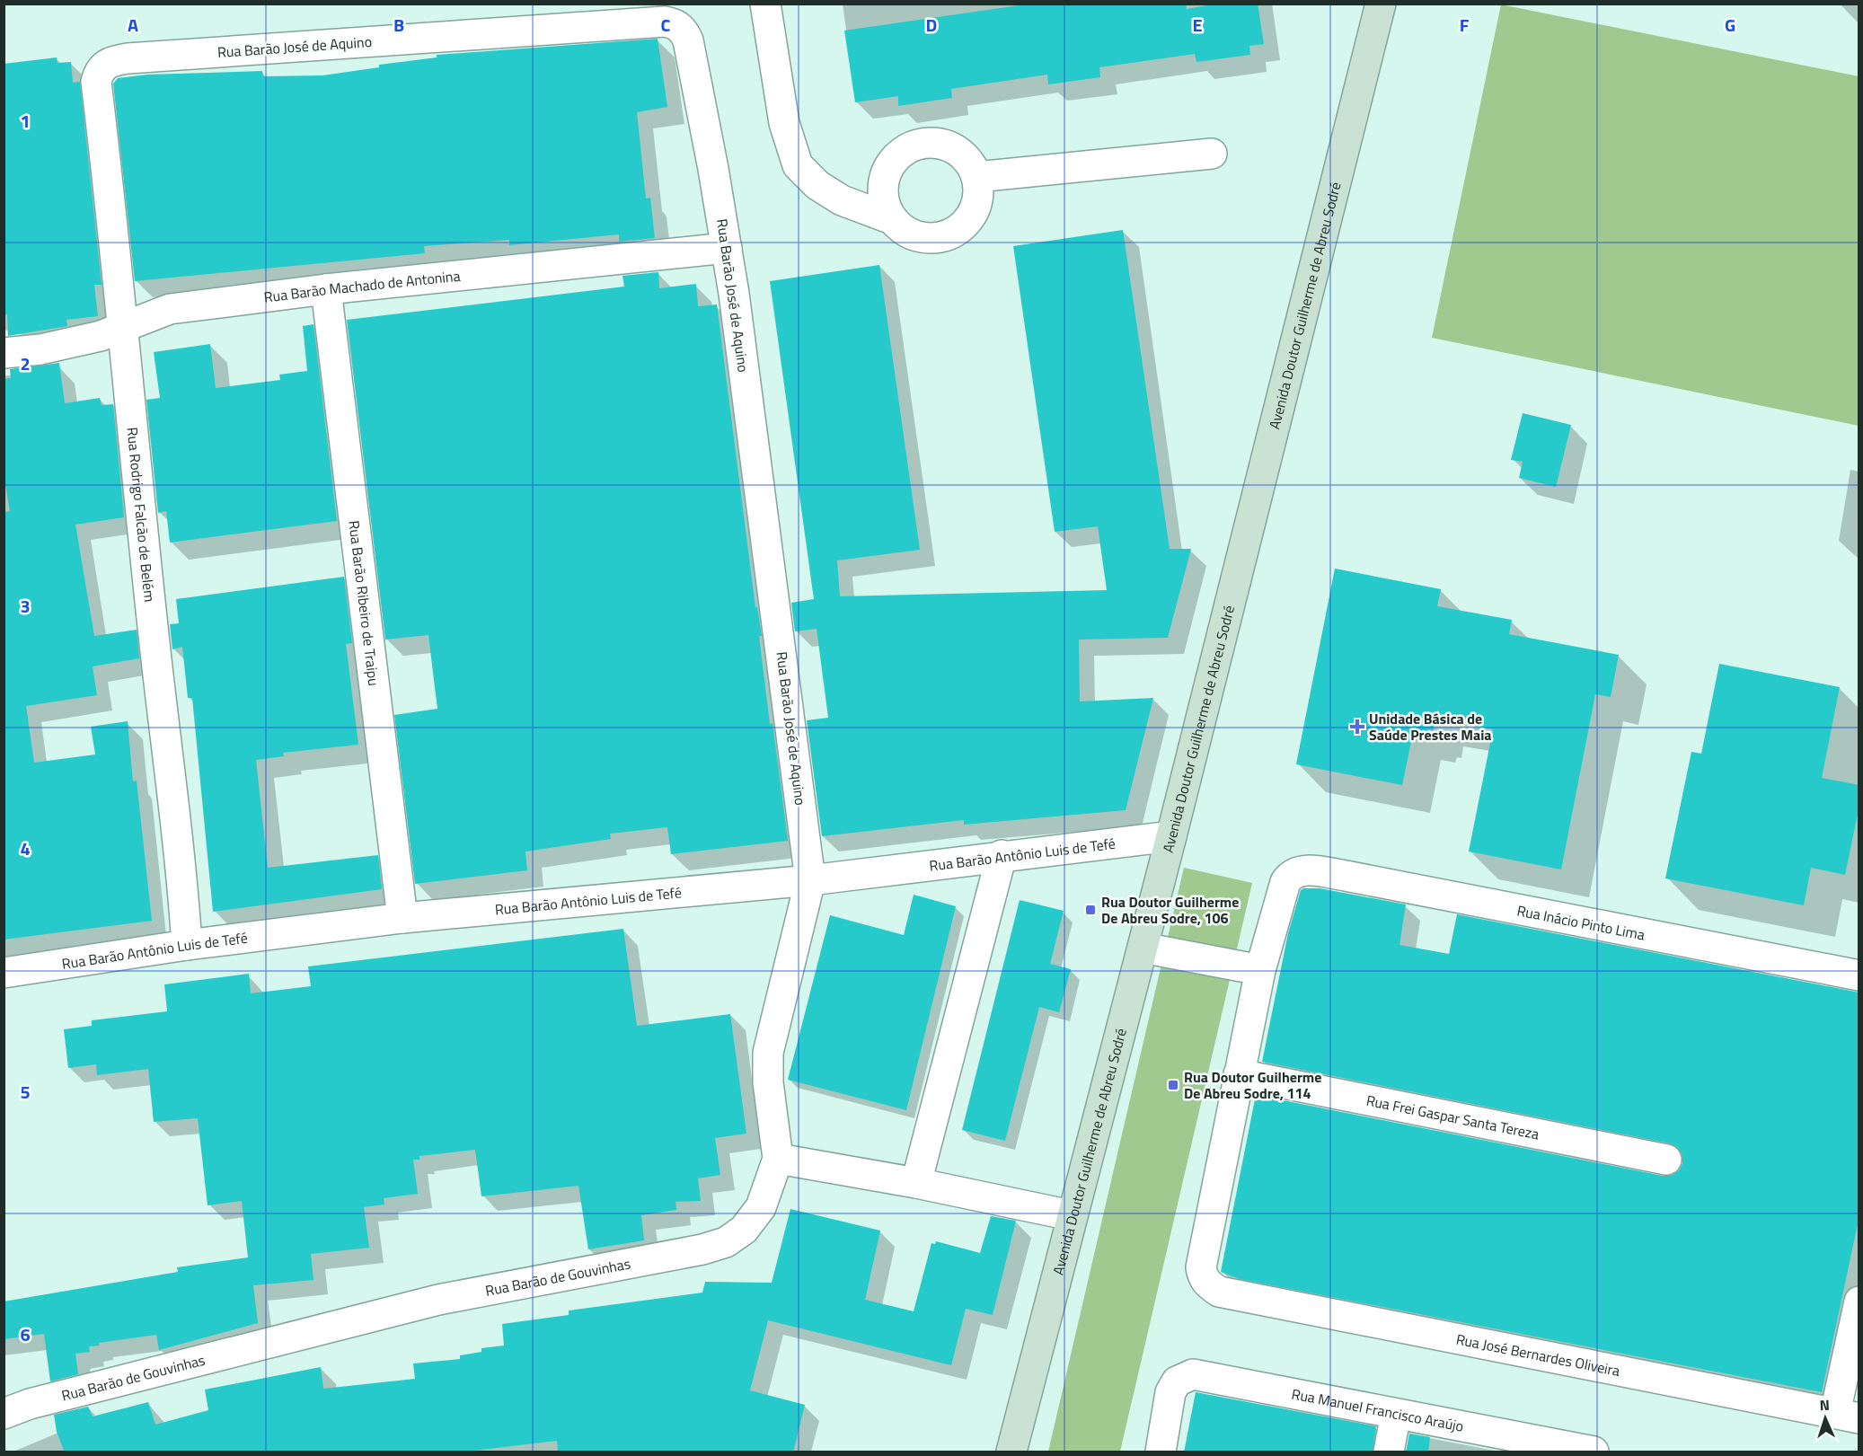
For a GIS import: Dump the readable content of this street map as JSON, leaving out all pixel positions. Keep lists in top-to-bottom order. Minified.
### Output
{"streets":{"street":["Rua Barão José de Aquino","Rua Barão Machado de Antonina","Avenida Doutor Guilherme de Abreu Sodré","Rua Rodrigo Falcão de Belém","Rua Barão Ribeiro de Traipu","Rua Barão Antônio Luis de Tefé","Rua Inácio Pinto Lima","Rua Frei Gaspar Santa Tereza","Rua Barão de Gouvinhas","Rua José Bernardes Oliveira","Rua Manuel Francisco Araújo"]},"crossings":[["Rua Barão José de Aquino","Rua Barão Machado de Antonina"],["Rua Barão José de Aquino","Rua Rodrigo Falcão de Belém"],["Rua Barão José de Aquino","Rua Barão Antônio Luis de Tefé"],["Rua Barão José de Aquino","Rua Barão de Gouvinhas"],["Rua Barão Machado de Antonina","Rua Rodrigo Falcão de Belém"],["Rua Barão Machado de Antonina","Rua Barão Ribeiro de Traipu"],["Avenida Doutor Guilherme de Abreu Sodré","Rua Barão Antônio Luis de Tefé"],["Rua Rodrigo Falcão de Belém","Rua Barão Antônio Luis de Tefé"],["Rua Barão Ribeiro de Traipu","Rua Barão Antônio Luis de Tefé"],["Rua Frei Gaspar Santa Tereza","Rua José Bernardes Oliveira"]],"places":{"health":["Unidade Básica de Saúde Prestes Maia"],"transit":["Rua Doutor Guilherme De Abreu Sodre, 106","Rua Doutor Guilherme De Abreu Sodre, 114"]},"north":"top","grid":{"columns":["A","B","C","D","E","F","G"],"rows":["1","2","3","4","5","6"]}}
